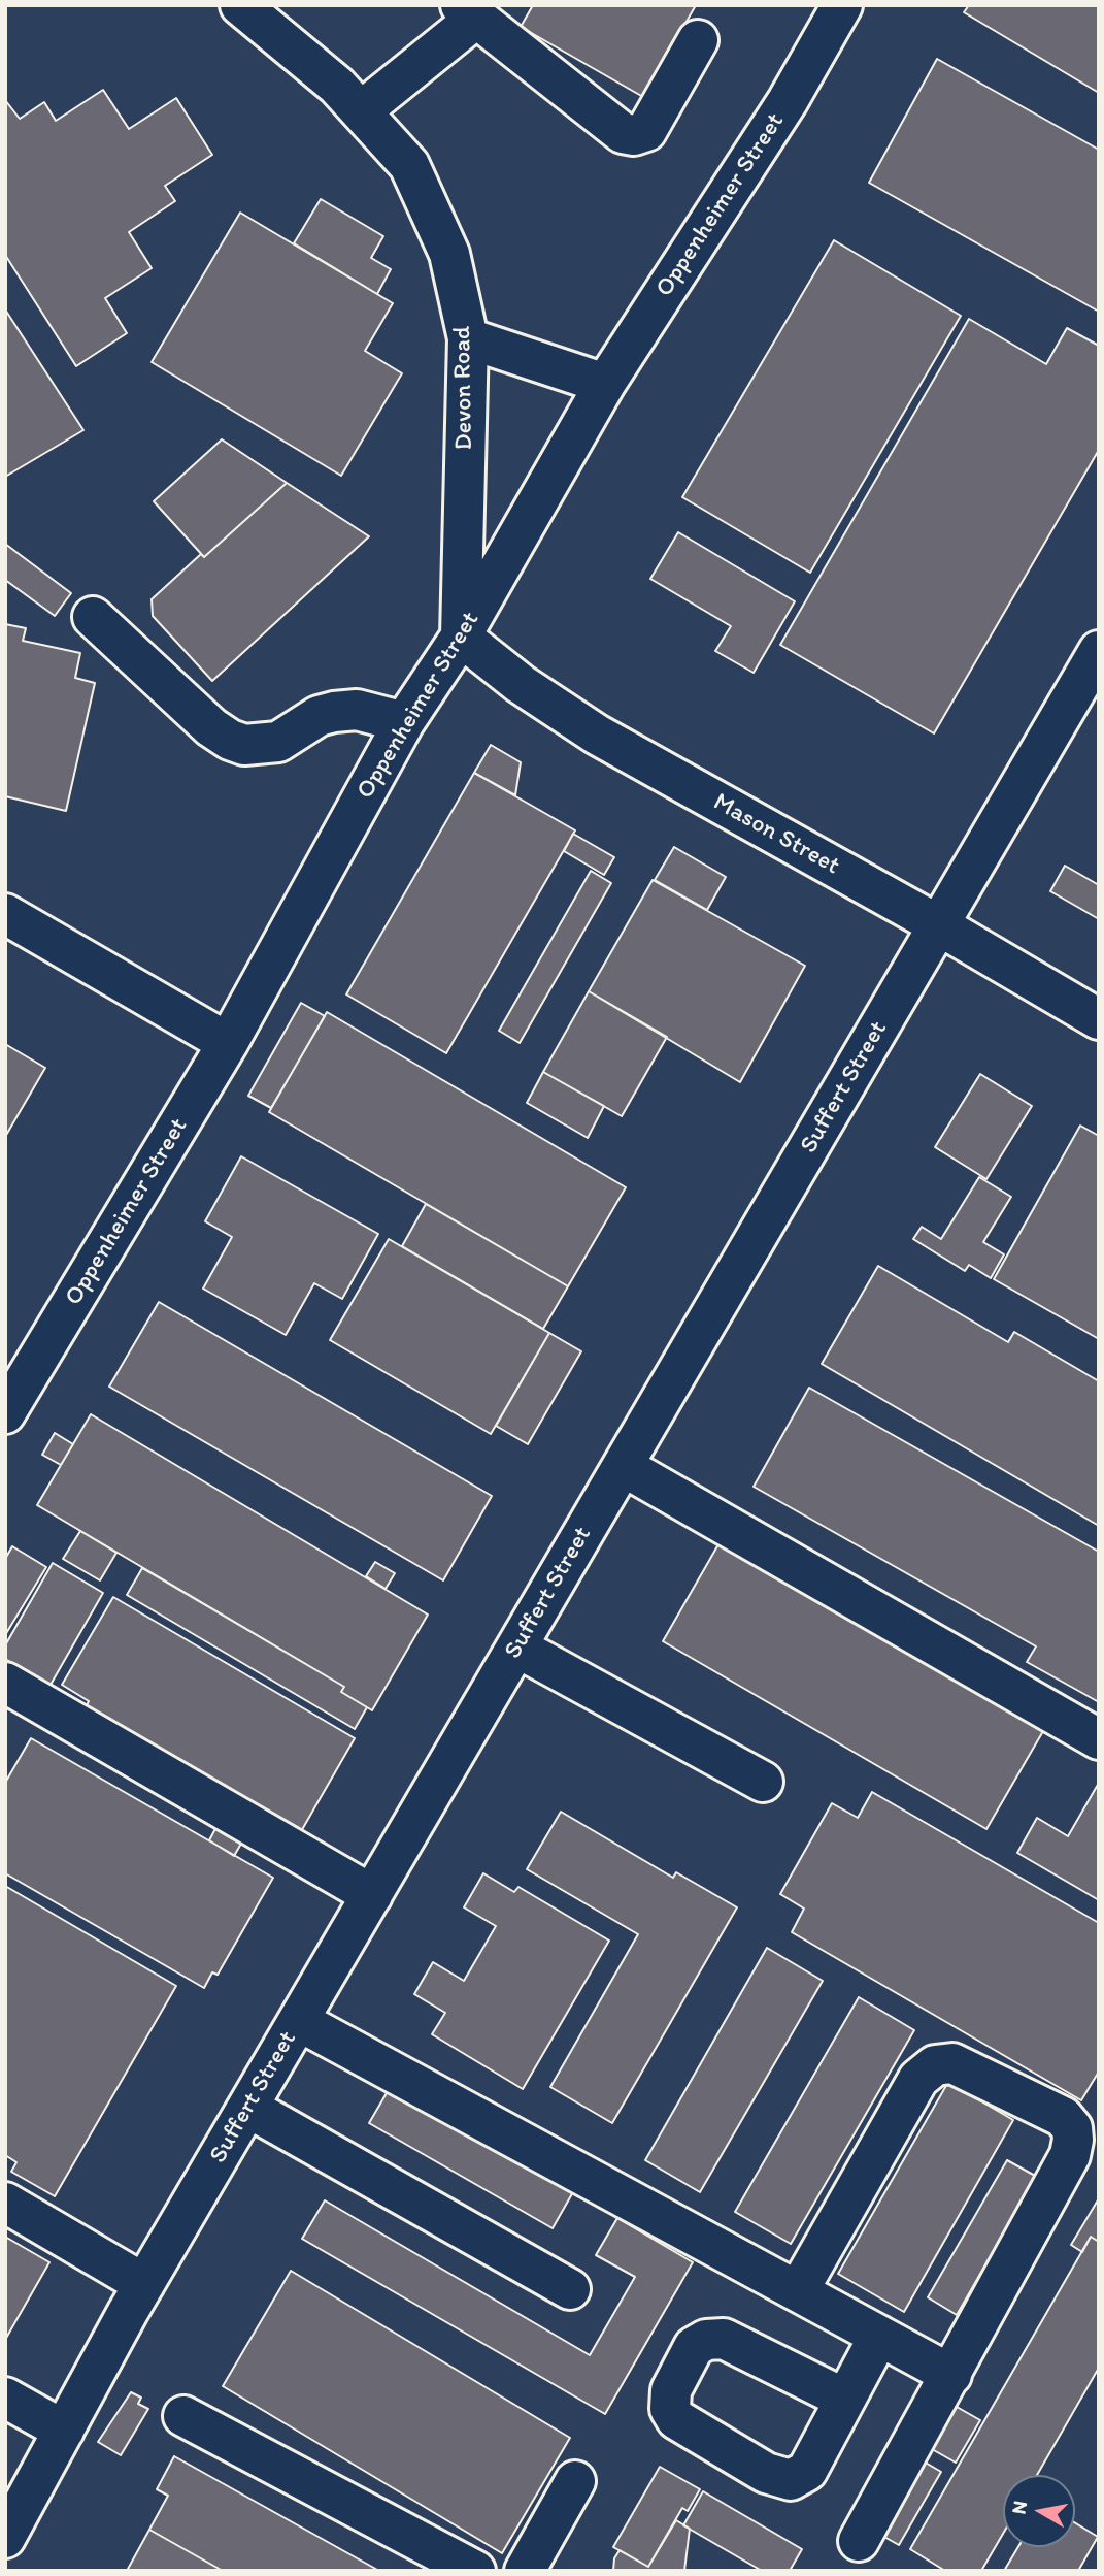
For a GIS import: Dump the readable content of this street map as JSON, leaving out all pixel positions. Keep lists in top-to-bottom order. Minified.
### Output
{"streets":{"street":["Oppenheimer Street","Devon Road","Mason Street","Suffert Street"]},"crossings":[["Oppenheimer Street","Devon Road"],["Oppenheimer Street","Mason Street"],["Devon Road","Mason Street"],["Mason Street","Suffert Street"]],"north":"left"}
